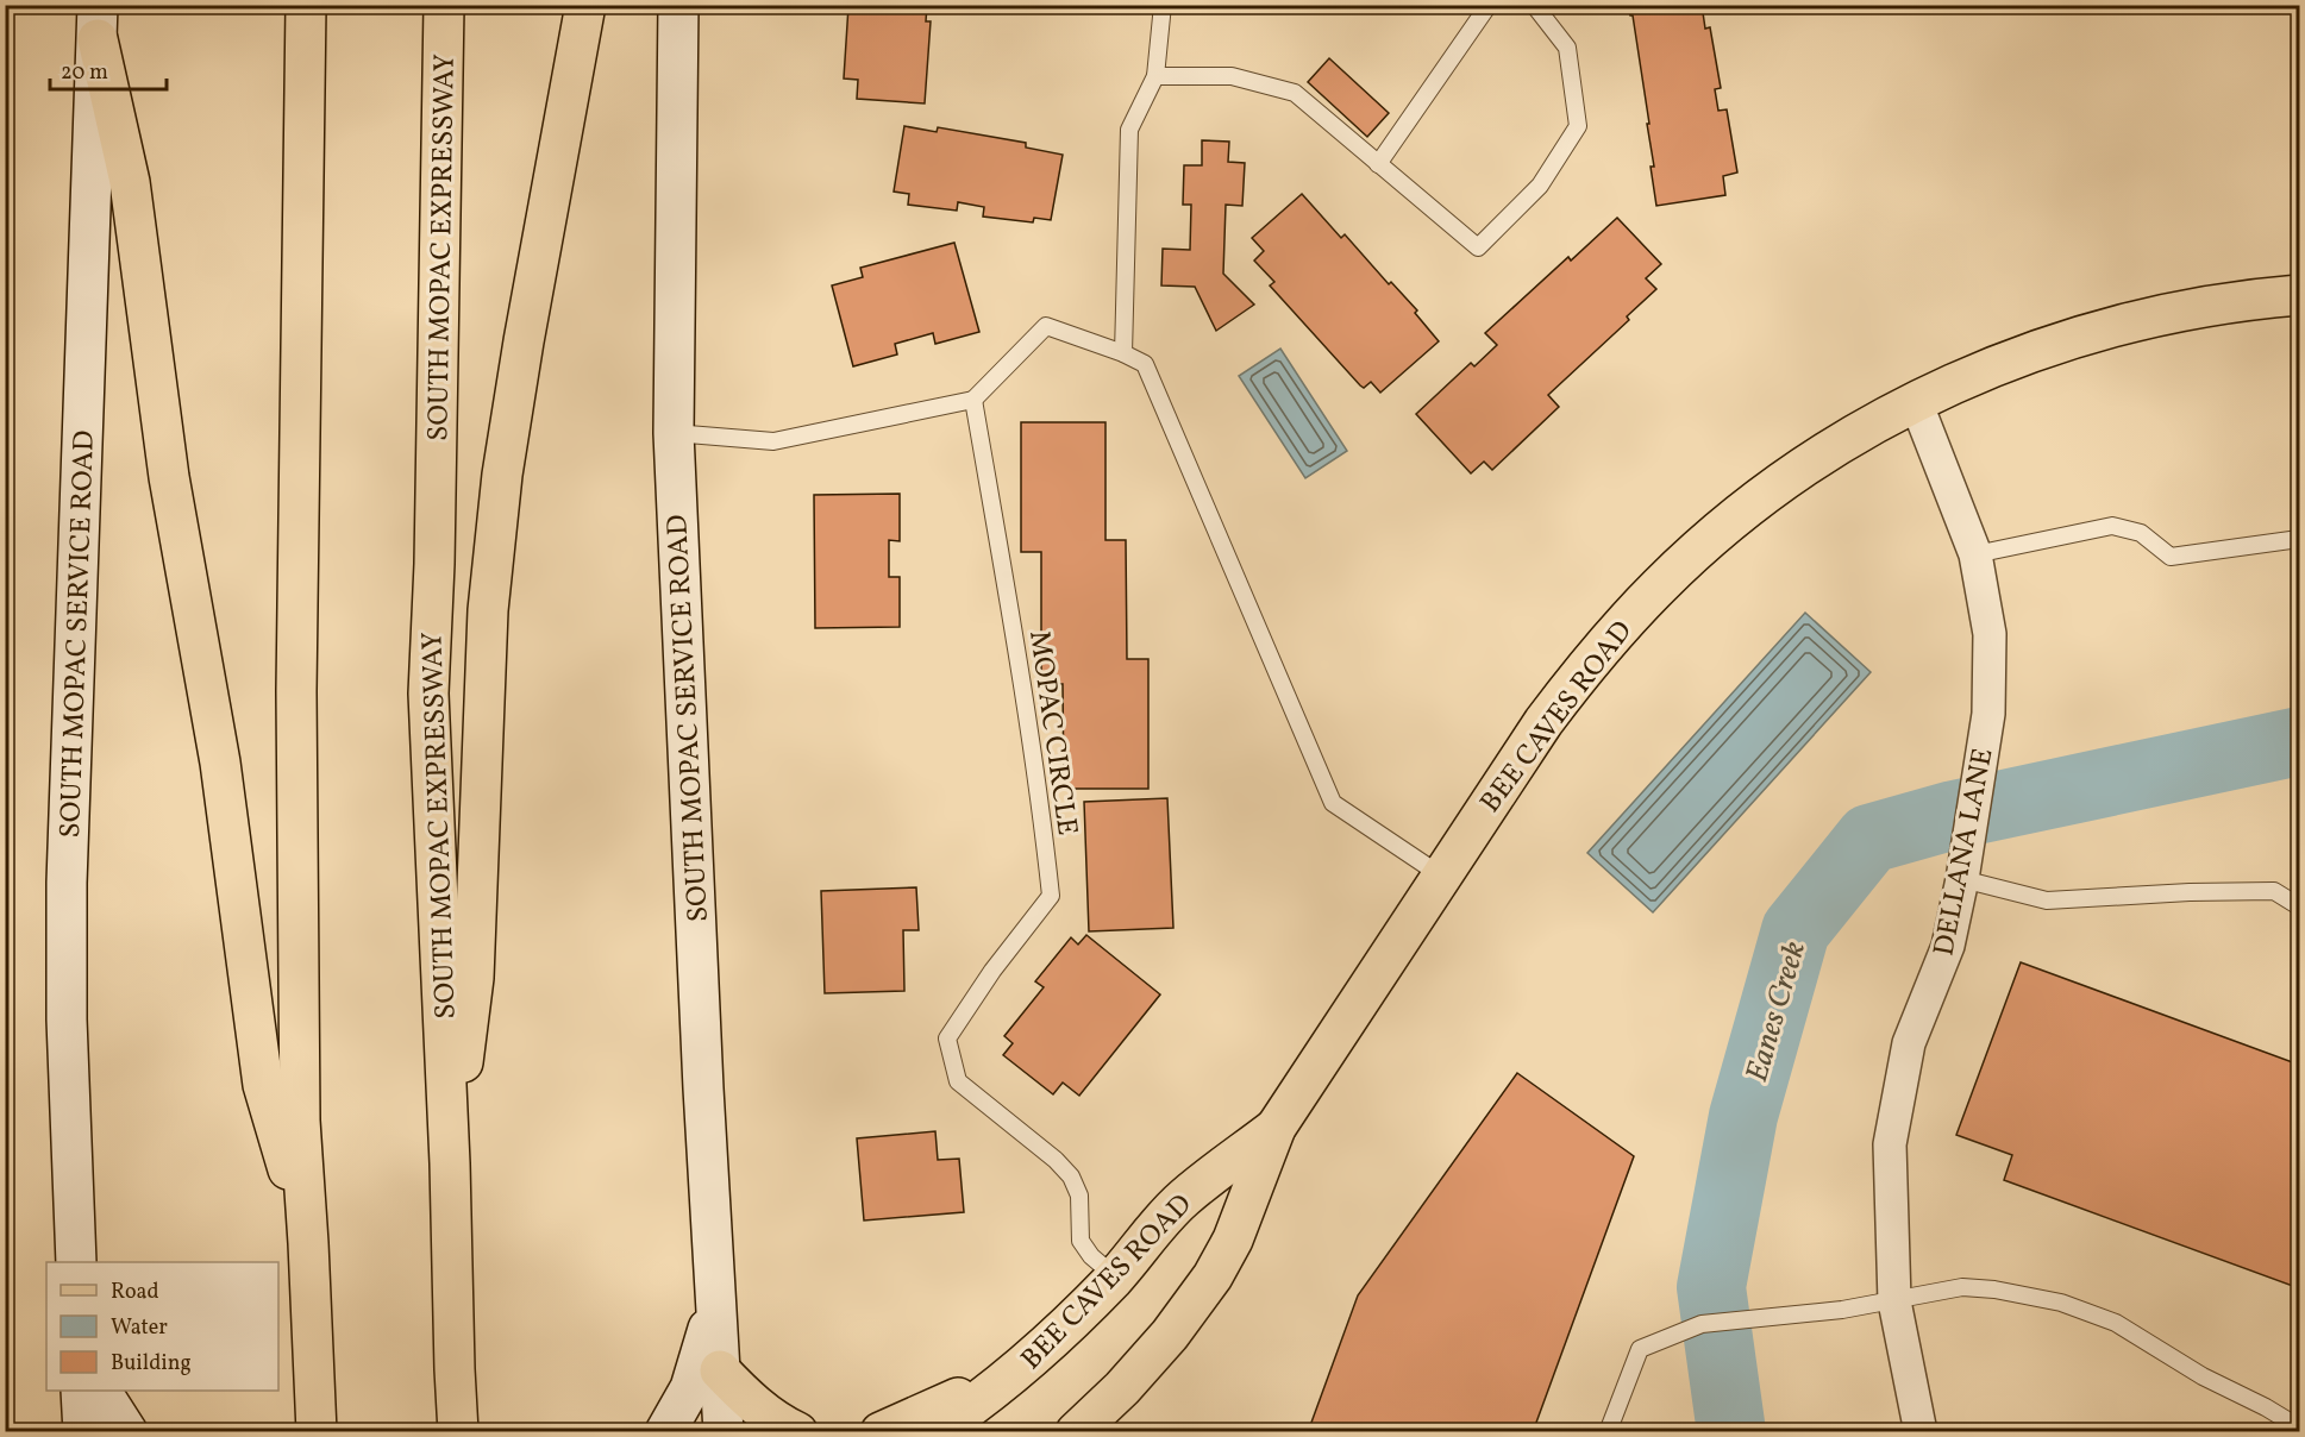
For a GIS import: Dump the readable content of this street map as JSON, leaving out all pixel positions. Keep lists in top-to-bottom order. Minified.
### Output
{"streets":{"main road":["SOUTH MOPAC EXPRESSWAY","SOUTH MOPAC SERVICE ROAD","BEE CAVES ROAD"],"street":["DELLANA LANE"],"lane":["MOPAC CIRCLE"]},"crossings":[["BEE CAVES ROAD","MOPAC CIRCLE"],["BEE CAVES ROAD","DELLANA LANE"]],"water":["Eanes Creek"],"legend":["Road","Water","Building"],"scale_bar":"20 m"}
